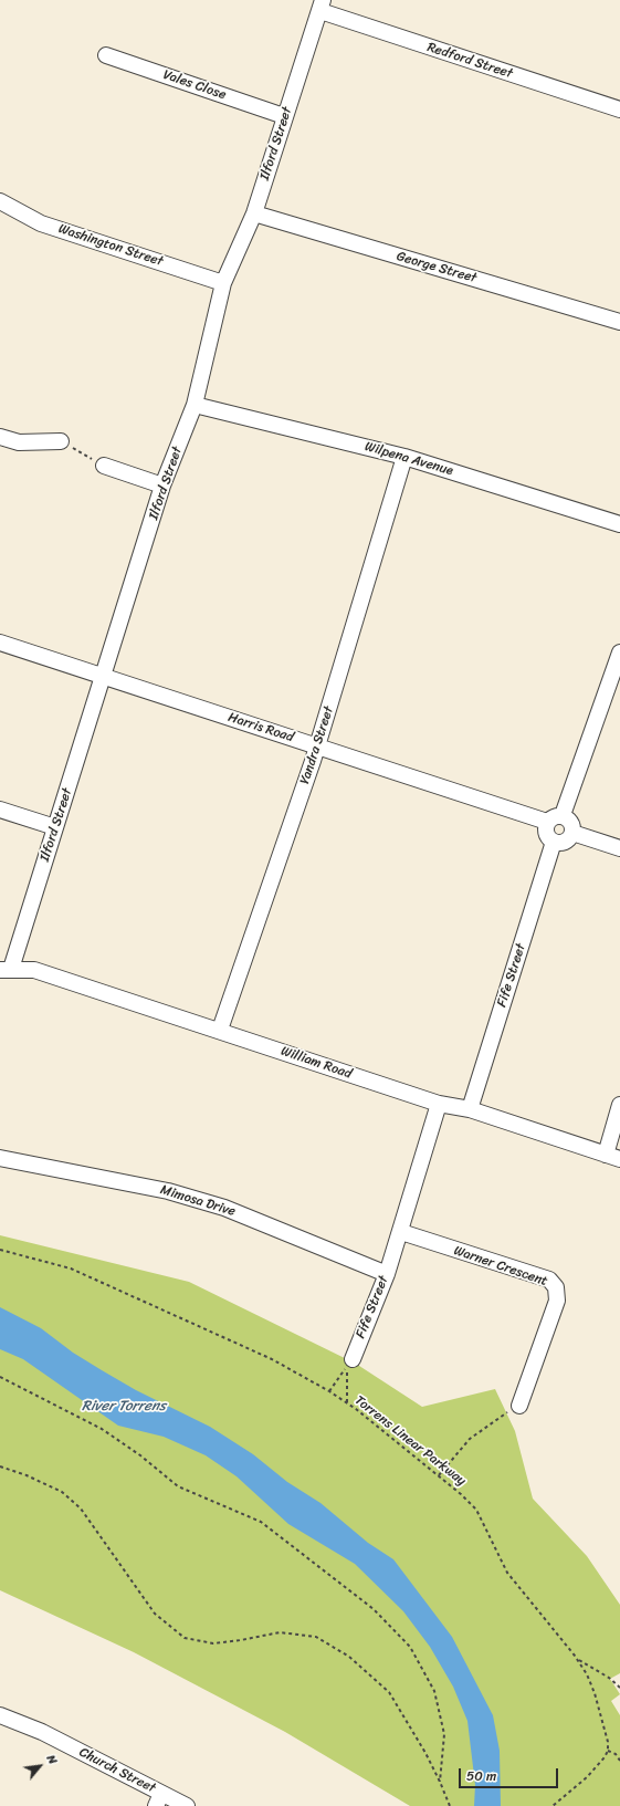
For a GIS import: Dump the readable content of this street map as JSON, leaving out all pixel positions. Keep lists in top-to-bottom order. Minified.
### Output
{"streets":{"street":["Redford Street","Vales Close","Ilford Street","Washington Street","George Street","Wilpena Avenue","Harris Road","Yandra Street","Fife Street","William Road","Mimosa Drive","Warner Crescent","Church Street"],"path":["Torrens Linear Parkway"]},"crossings":[["Redford Street","Ilford Street"],["Vales Close","Ilford Street"],["Ilford Street","Washington Street"],["Ilford Street","George Street"],["Ilford Street","Wilpena Avenue"],["Ilford Street","Harris Road"],["Ilford Street","William Road"],["Wilpena Avenue","Yandra Street"],["Harris Road","Yandra Street"],["Harris Road","Fife Street"],["Yandra Street","William Road"],["Fife Street","William Road"],["Fife Street","Mimosa Drive"],["Fife Street","Warner Crescent"]],"water":["River Torrens"],"scale_bar":"50 m","north":"top right"}
